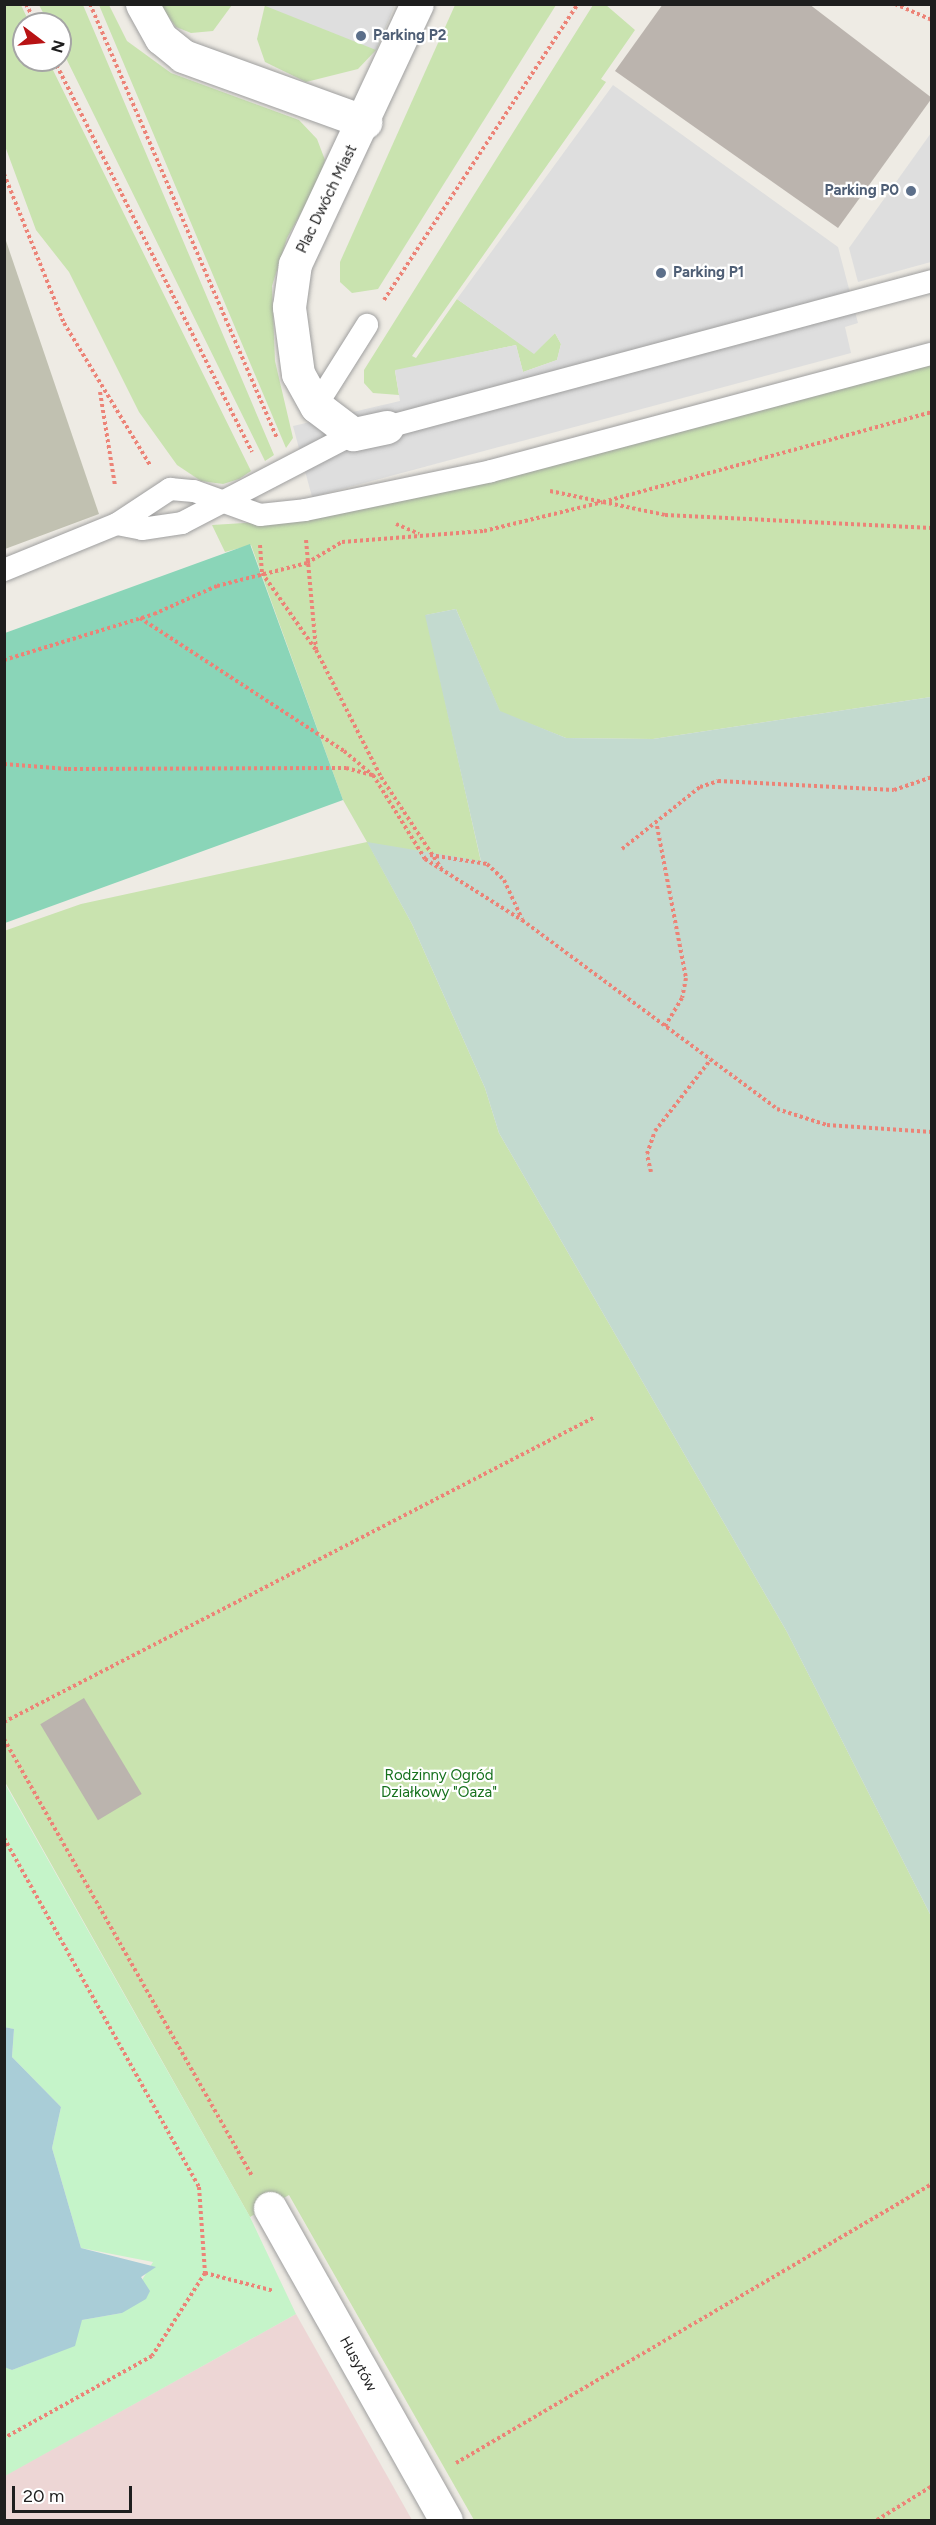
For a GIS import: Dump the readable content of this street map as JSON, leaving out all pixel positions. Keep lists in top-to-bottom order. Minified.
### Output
{"streets":{"street":["Plac Dwóch Miast","Husytów"]},"parks":["Rodzinny Ogród Działkowy \"Oaza\""],"places":["Parking P2","Parking P0","Parking P1"],"scale_bar":"20 m","north":"right"}
